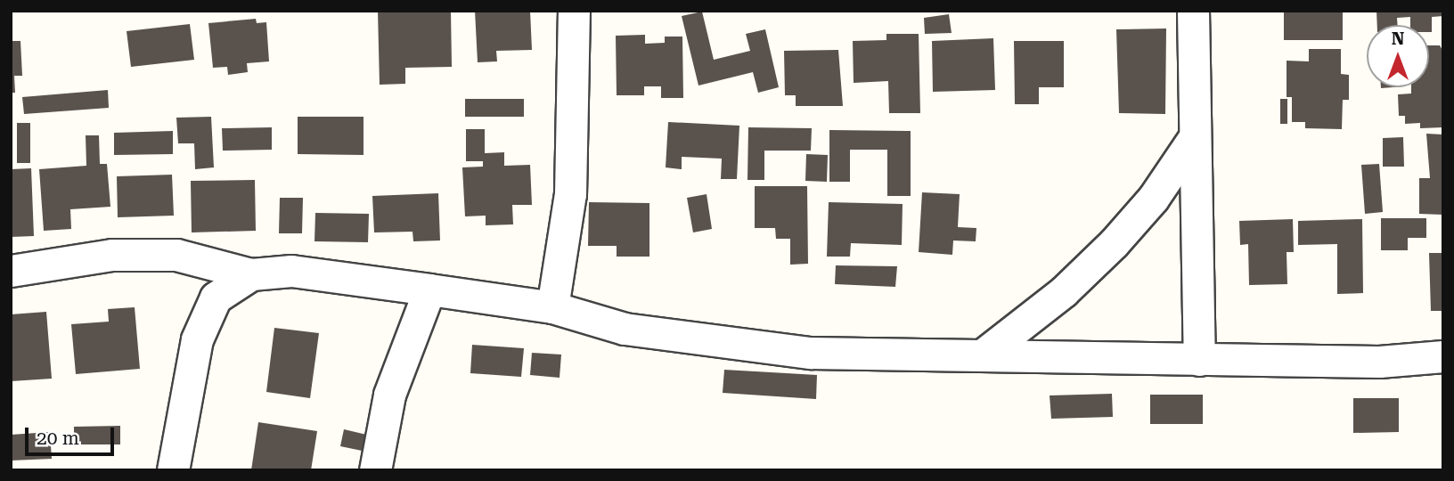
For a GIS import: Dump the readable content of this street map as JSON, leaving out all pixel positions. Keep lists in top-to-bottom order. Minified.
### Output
{"scale_bar":"20 m","north":"top"}
